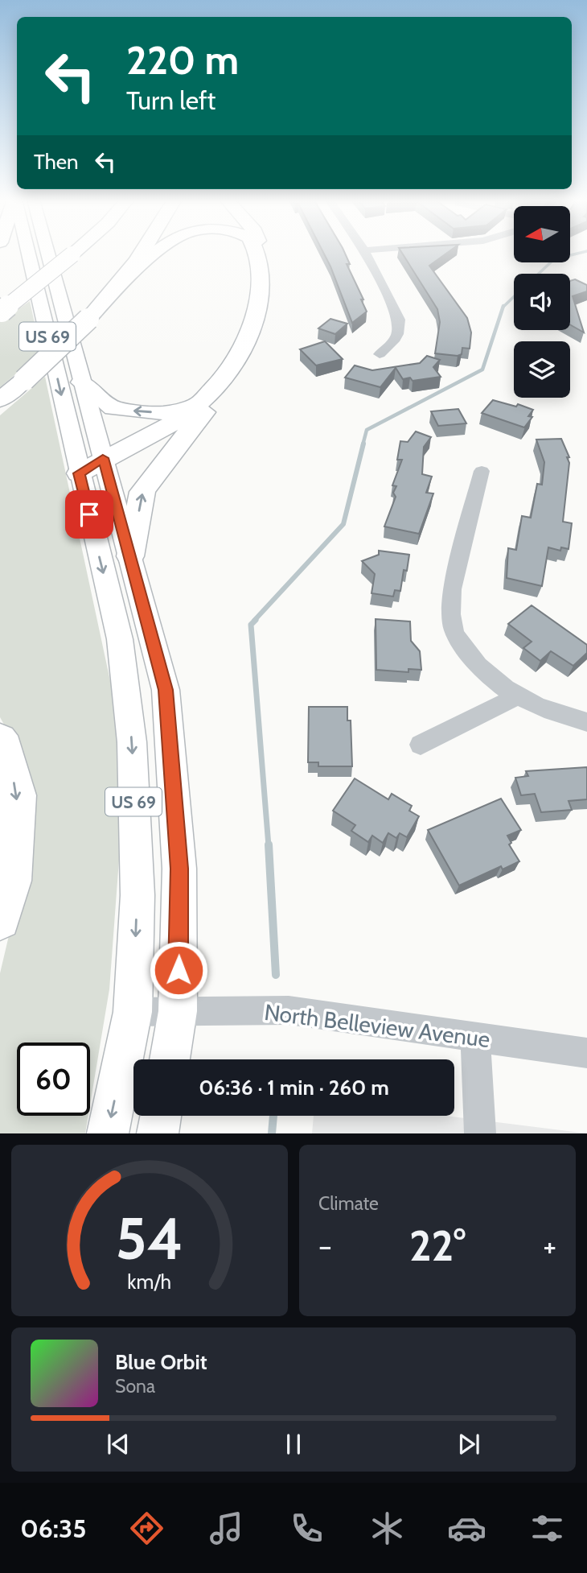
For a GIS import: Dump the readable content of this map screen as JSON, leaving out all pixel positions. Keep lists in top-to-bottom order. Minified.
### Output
{"streets":{"main road":["US 69"],"street":["North Belleview Avenue"]},"crossings":[["US 69","North Belleview Avenue"]],"north":"left","page":{"turn":["220 m","Turn left"],"then":"Then","limit":"60","trip":"06:36 · 1 min · 260 m","tile":"Climate","heat":["−","22°","+"],"song":["Blue Orbit","Sona"],"tabs":"06:35","gauge":["54","km/h"]}}
